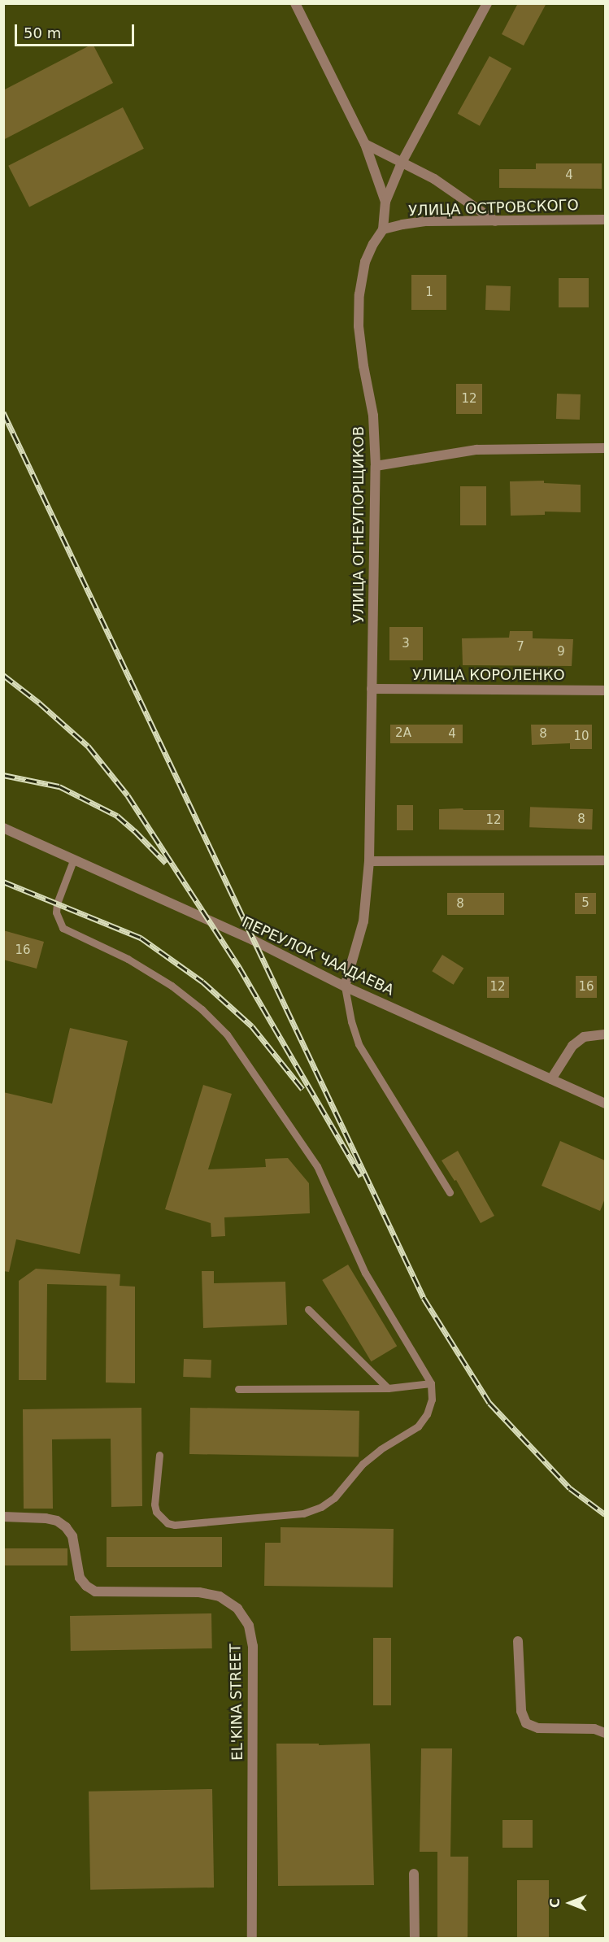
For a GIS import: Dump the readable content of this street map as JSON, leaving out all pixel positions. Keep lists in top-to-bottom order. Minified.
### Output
{"streets":{"street":["УЛИЦА ОСТРОВСКОГО","УЛИЦА ОГНЕУПОРЩИКОВ","УЛИЦА КОРОЛЕНКО","ПЕРЕУЛОК ЧААДАЕВА","EL'KINA STREET"]},"crossings":[["УЛИЦА ОСТРОВСКОГО","УЛИЦА ОГНЕУПОРЩИКОВ"],["УЛИЦА ОГНЕУПОРЩИКОВ","УЛИЦА КОРОЛЕНКО"],["УЛИЦА ОГНЕУПОРЩИКОВ","ПЕРЕУЛОК ЧААДАЕВА"]],"house_numbers":["4","1","12","3","7","9","2А","4","8","10","8","12","5","8","16","12","16"],"scale_bar":"50 m","north":"left"}
